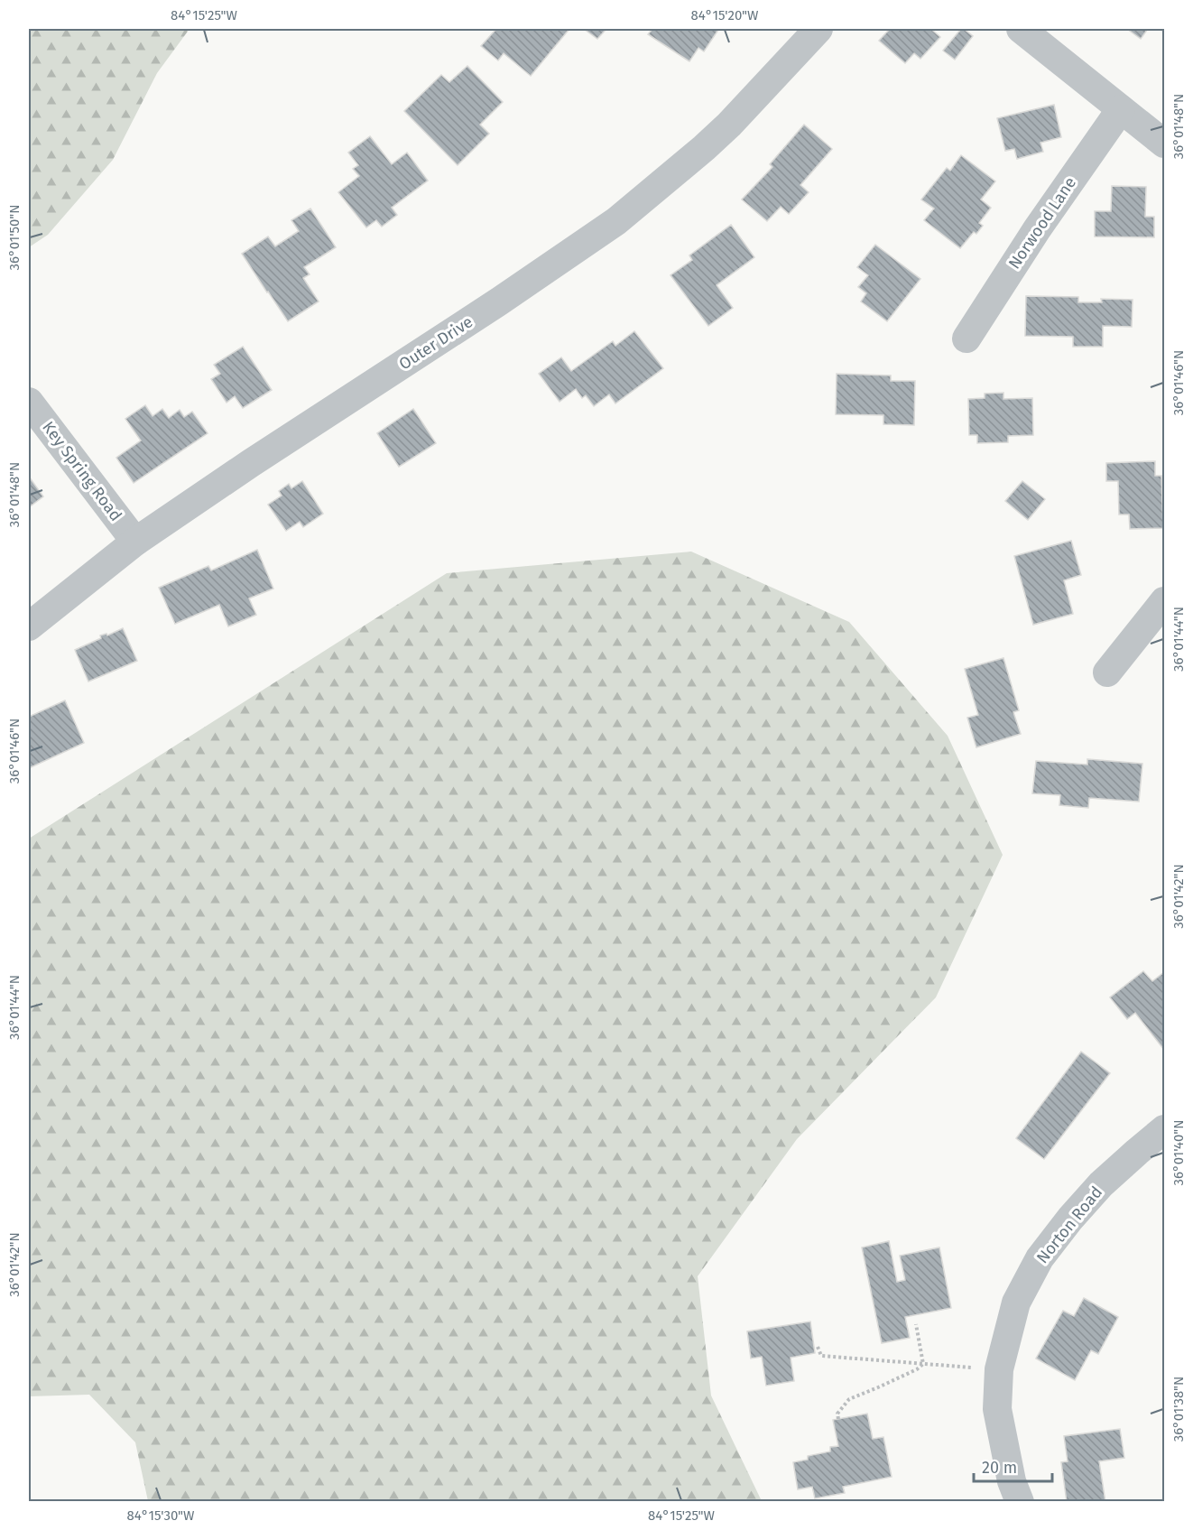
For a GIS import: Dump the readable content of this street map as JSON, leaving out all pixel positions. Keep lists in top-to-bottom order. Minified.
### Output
{"streets":{"street":["Norwood Lane","Outer Drive","Key Spring Road","Norton Road"]},"crossings":[["Outer Drive","Key Spring Road"]],"scale_bar":"20 m","coordinates":["84°15'25\"W","84°15'20\"W","36°01'48\"N","36°01'50\"N","36°01'46\"N","36°01'44\"N","36°01'42\"N","36°01'40\"N","36°01'38\"N","84°15'30\"W"]}
